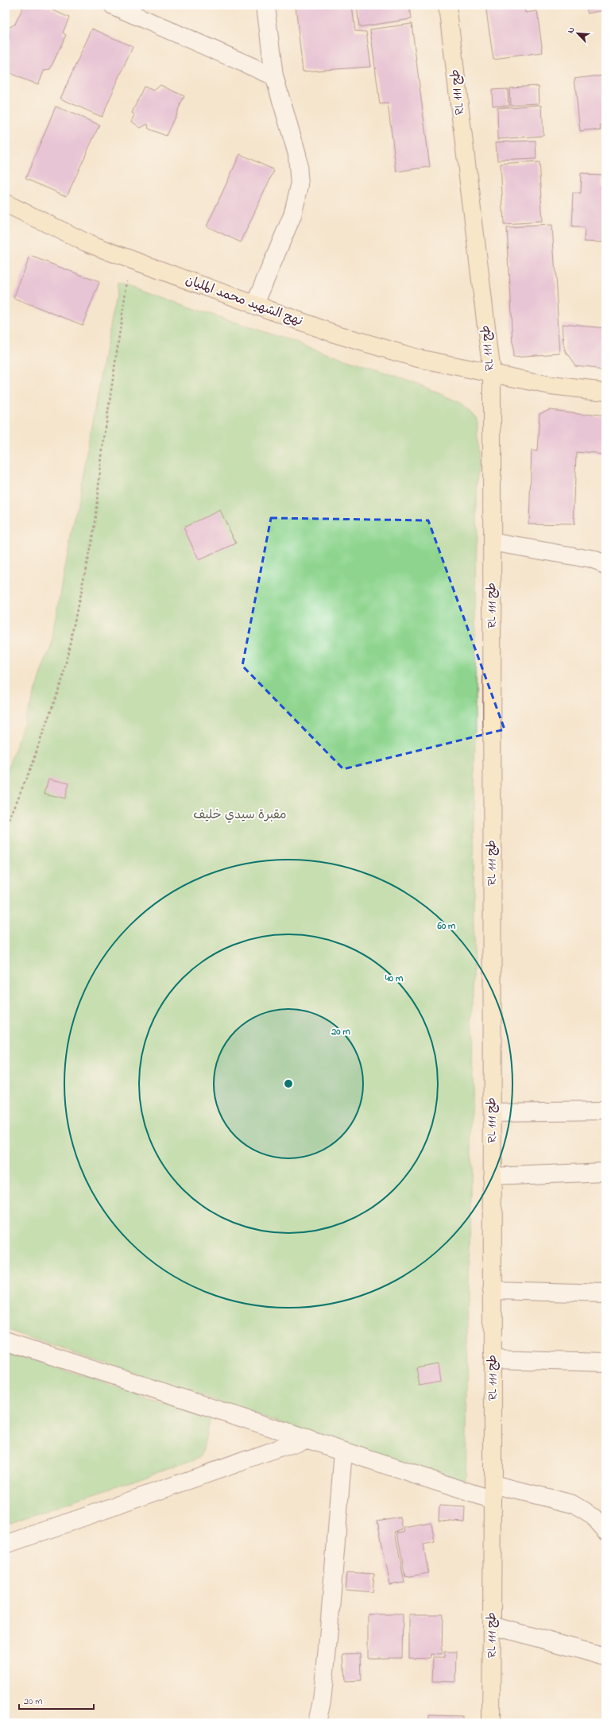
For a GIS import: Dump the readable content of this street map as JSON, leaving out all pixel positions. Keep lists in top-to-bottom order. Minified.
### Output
{"streets":{"street":["RL طج 111","نهج الشهيد محمد المليان"]},"crossings":[["RL طج 111","نهج الشهيد محمد المليان"]],"parks":["مقبرة سيدي خليف"],"scale_bar":"20 m","north":"top left","rings":["60 m","40 m","20 m"]}
